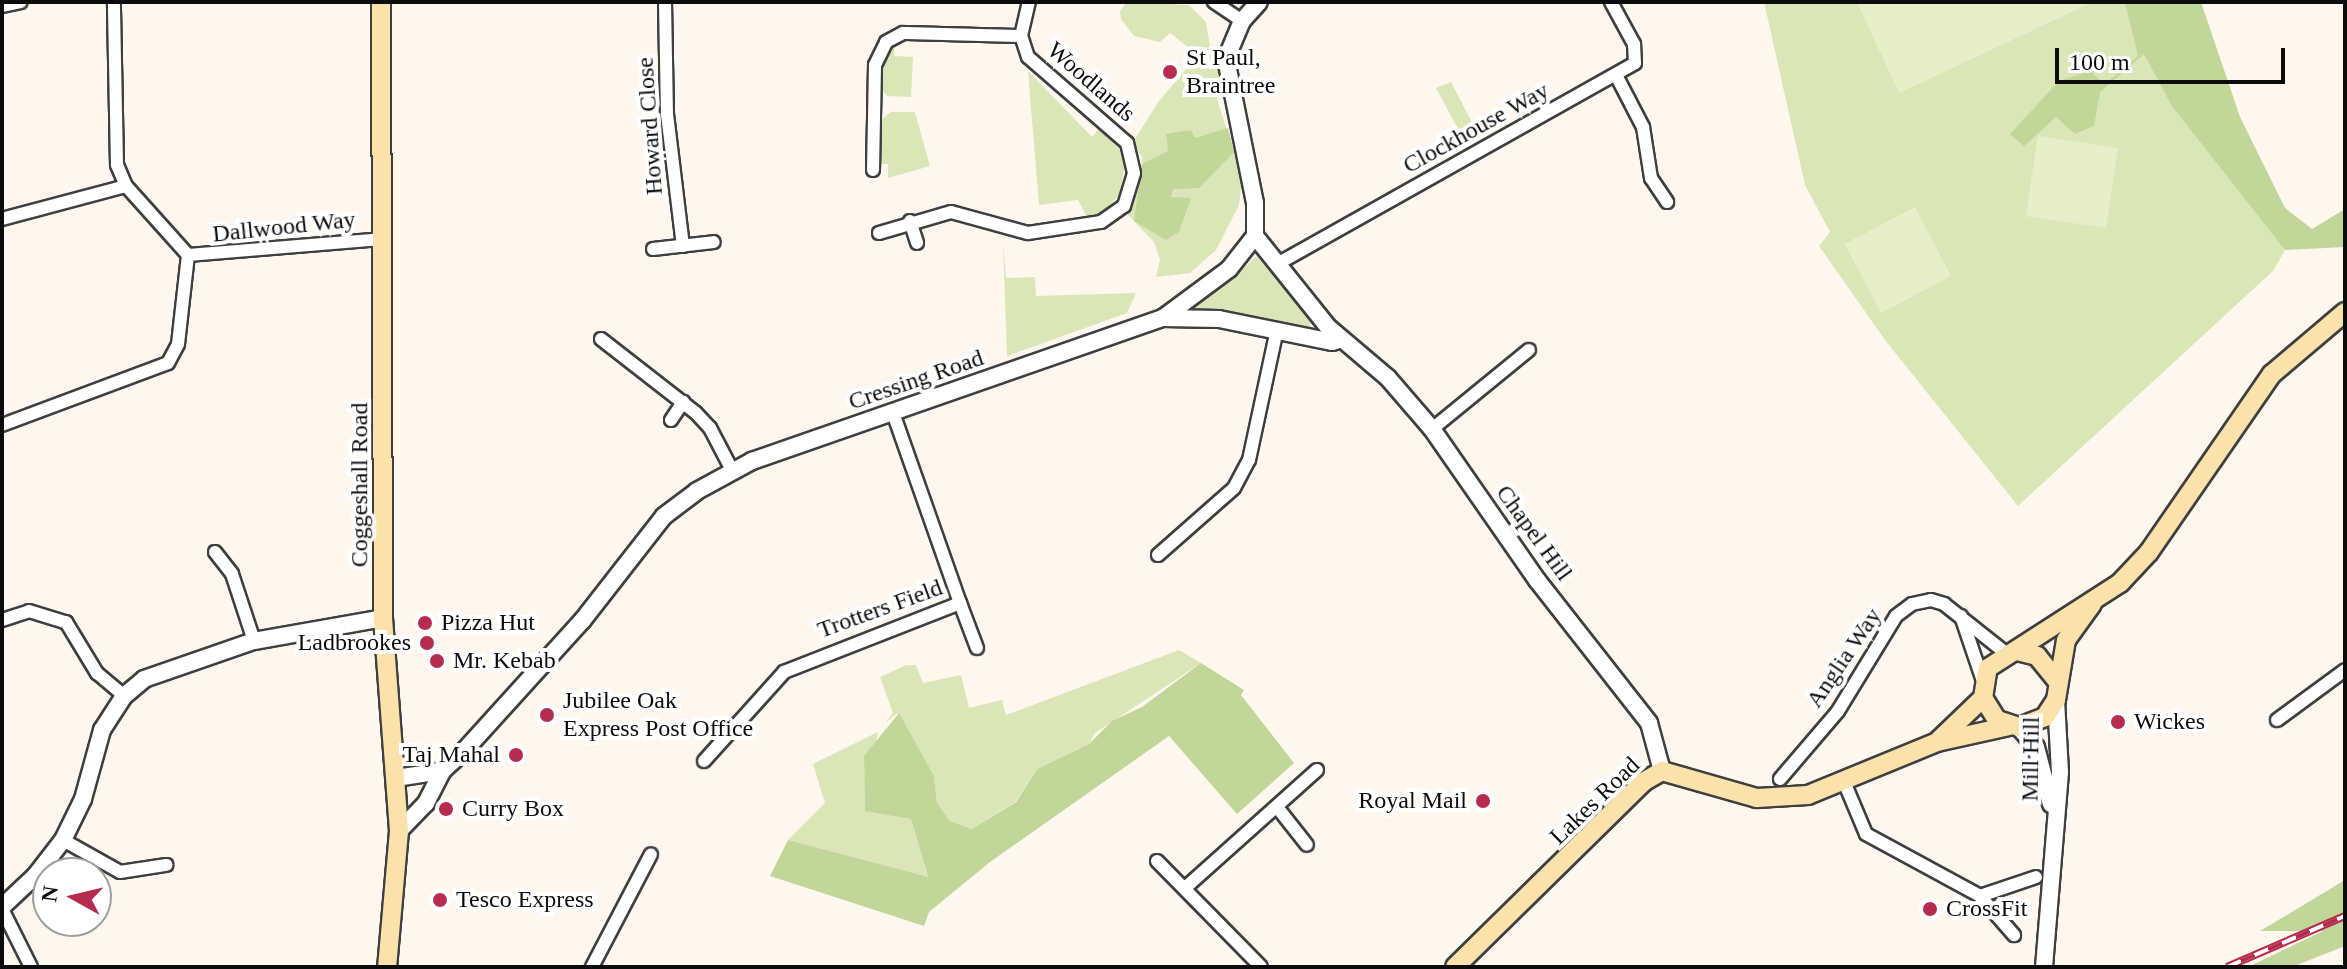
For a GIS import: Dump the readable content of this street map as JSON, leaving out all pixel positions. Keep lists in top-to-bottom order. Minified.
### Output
{"streets":{"main road":["Coggeshall Road","Lakes Road"],"street":["Woodlands","Howard Close","Clockhouse Way","Dallwood Way","Cressing Road","Chapel Hill","Trotters Field","Anglia Way","Mill Hill"]},"crossings":[["Clockhouse Way","Chapel Hill"],["Dallwood Way","Coggeshall Road"],["Cressing Road","Coggeshall Road"],["Cressing Road","Chapel Hill"],["Cressing Road","Trotters Field"],["Chapel Hill","Lakes Road"],["Anglia Way","Mill Hill"],["Anglia Way","Lakes Road"],["Mill Hill","Lakes Road"]],"places":["St Paul, Braintree","Pizza Hut","Ladbrookes","Mr. Kebab","Jubilee Oak Express Post Office","Wickes","Taj Mahal","Royal Mail","Curry Box","Tesco Express","CrossFit"],"scale_bar":"100 m","north":"left"}
